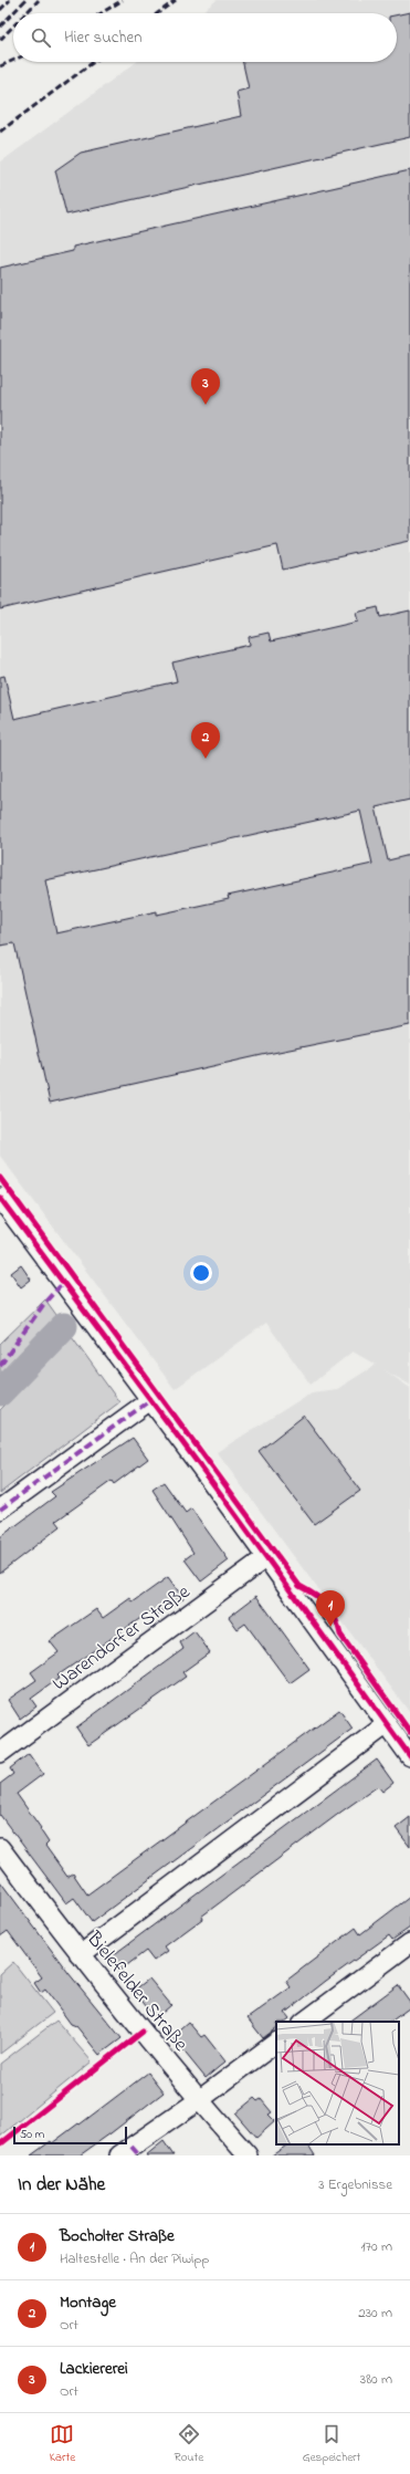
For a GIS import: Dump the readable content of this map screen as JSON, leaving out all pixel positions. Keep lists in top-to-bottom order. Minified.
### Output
{"streets":{"street":["Warendorfer Straße","Bielefelder Straße"]},"scale_bar":"50 m","page":{"search":"Hier suchen","pins":["3","2","1"],"scale":"50 m","heading":["In der Nähe","3 Ergebnisse"],"list":[{"mark":"1","name":"Bocholter Straße","note":"Haltestelle · An der Piwipp","value":"170 m"},{"mark":"2","name":"Montage","note":"Ort","value":"230 m"},{"mark":"3","name":"Lackiererei","note":"Ort","value":"380 m"}],"nav":["Karte","Route","Gespeichert"]}}
